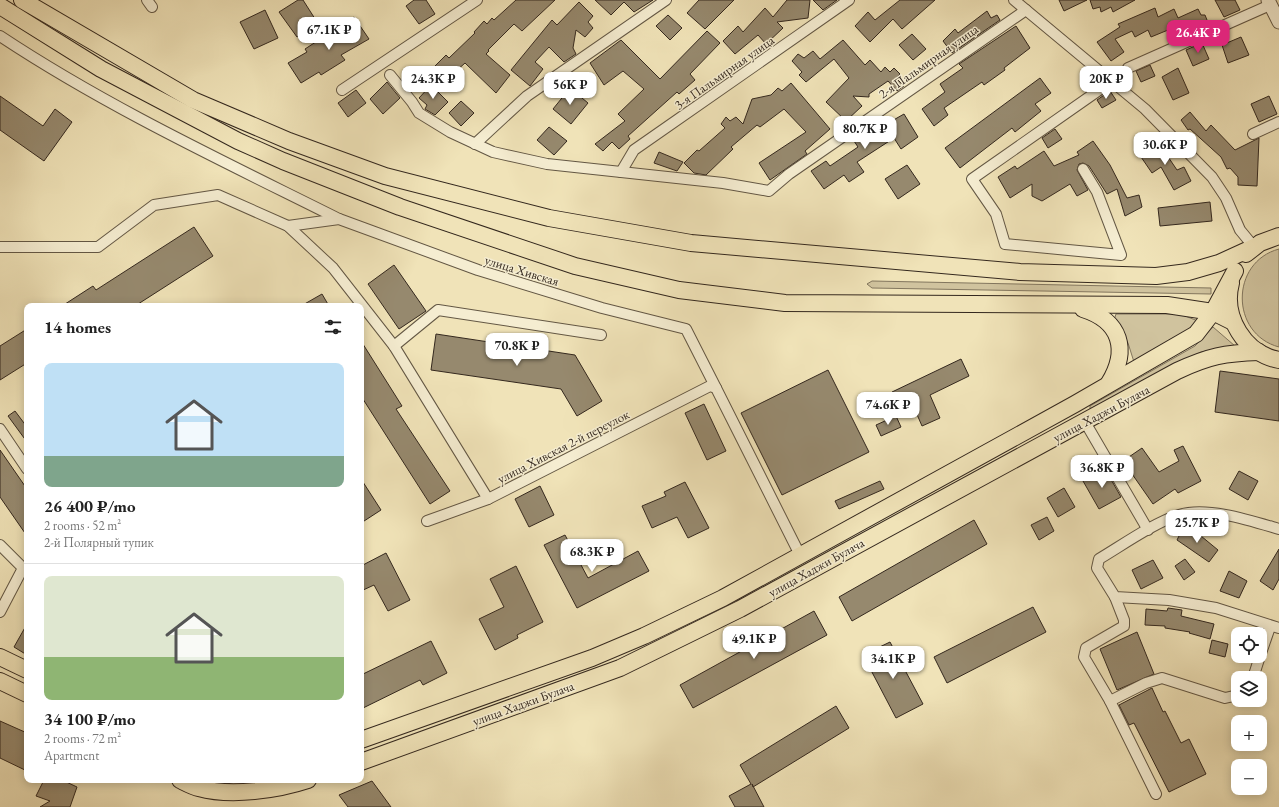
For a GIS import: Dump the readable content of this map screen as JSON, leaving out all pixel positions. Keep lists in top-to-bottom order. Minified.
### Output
{"streets":{"main road":["улица Хаджи Булача"],"street":["2-я Пальмирная улица","3-я Пальмирная улица","улица Хивская","улица Хивская 2-й переулок"]},"crossings":[["2-я Пальмирная улица","3-я Пальмирная улица"],["улица Хивская","улица Хаджи Булача"],["улица Хивская","улица Хивская 2-й переулок"]],"page":{"price":["67.1K ₽","26.4K ₽","24.3K ₽","20K ₽","56K ₽","80.7K ₽","30.6K ₽","70.8K ₽","74.6K ₽","36.8K ₽","25.7K ₽","68.3K ₽","49.1K ₽","34.1K ₽"],"heading":"14 homes","list":[{"name":"26 400 ₽/mo","note":"2 rooms · 52 m² · 2-й Полярный тупик"},{"name":"34 100 ₽/mo","note":"2 rooms · 72 m² · Apartment"}],"map_buttons":["+","−"]}}
